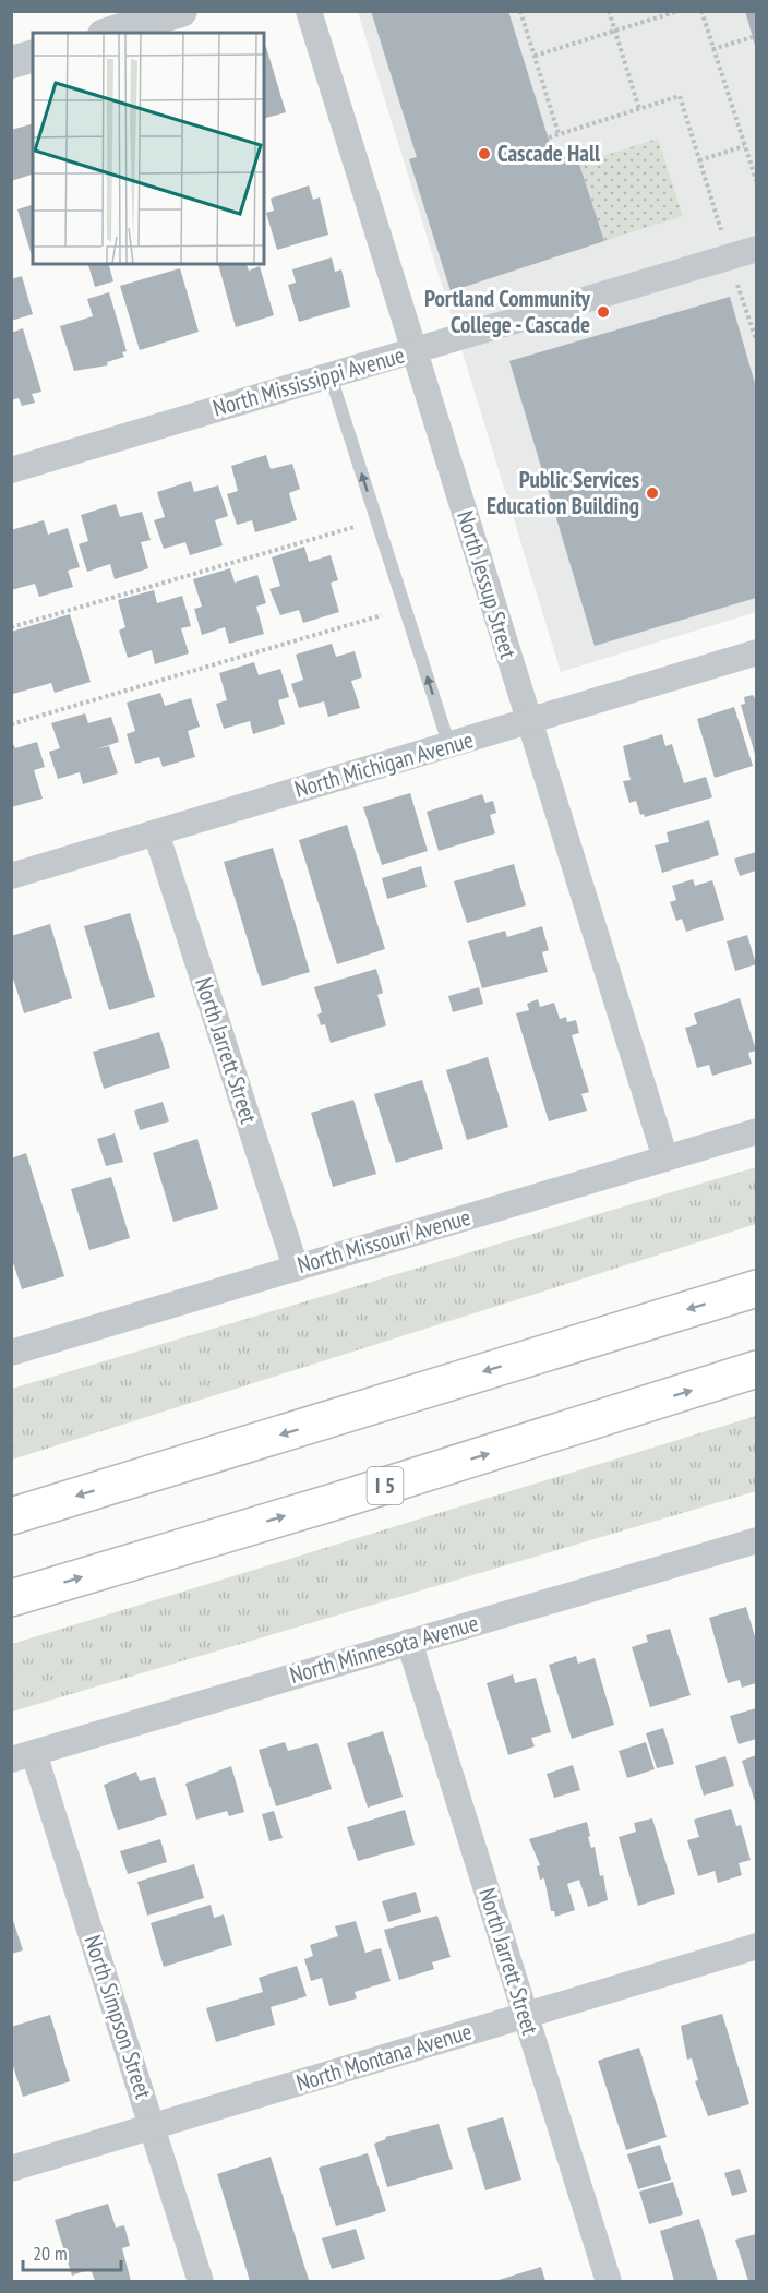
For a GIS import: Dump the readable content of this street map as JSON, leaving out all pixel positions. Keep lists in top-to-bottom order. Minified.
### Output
{"streets":{"highway":["I 5"],"street":["North Mississippi Avenue","North Jessup Street","North Michigan Avenue","North Jarrett Street","North Missouri Avenue","North Minnesota Avenue","North Simpson Street","North Montana Avenue"]},"crossings":[["North Mississippi Avenue","North Jessup Street"],["North Jessup Street","North Michigan Avenue"],["North Jessup Street","North Missouri Avenue"],["North Michigan Avenue","North Jarrett Street"],["North Jarrett Street","North Missouri Avenue"],["North Jarrett Street","North Minnesota Avenue"],["North Jarrett Street","North Montana Avenue"],["North Minnesota Avenue","North Simpson Street"],["North Simpson Street","North Montana Avenue"]],"places":["Cascade Hall","Portland Community College - Cascade","Public Services Education Building"],"scale_bar":"20 m"}
